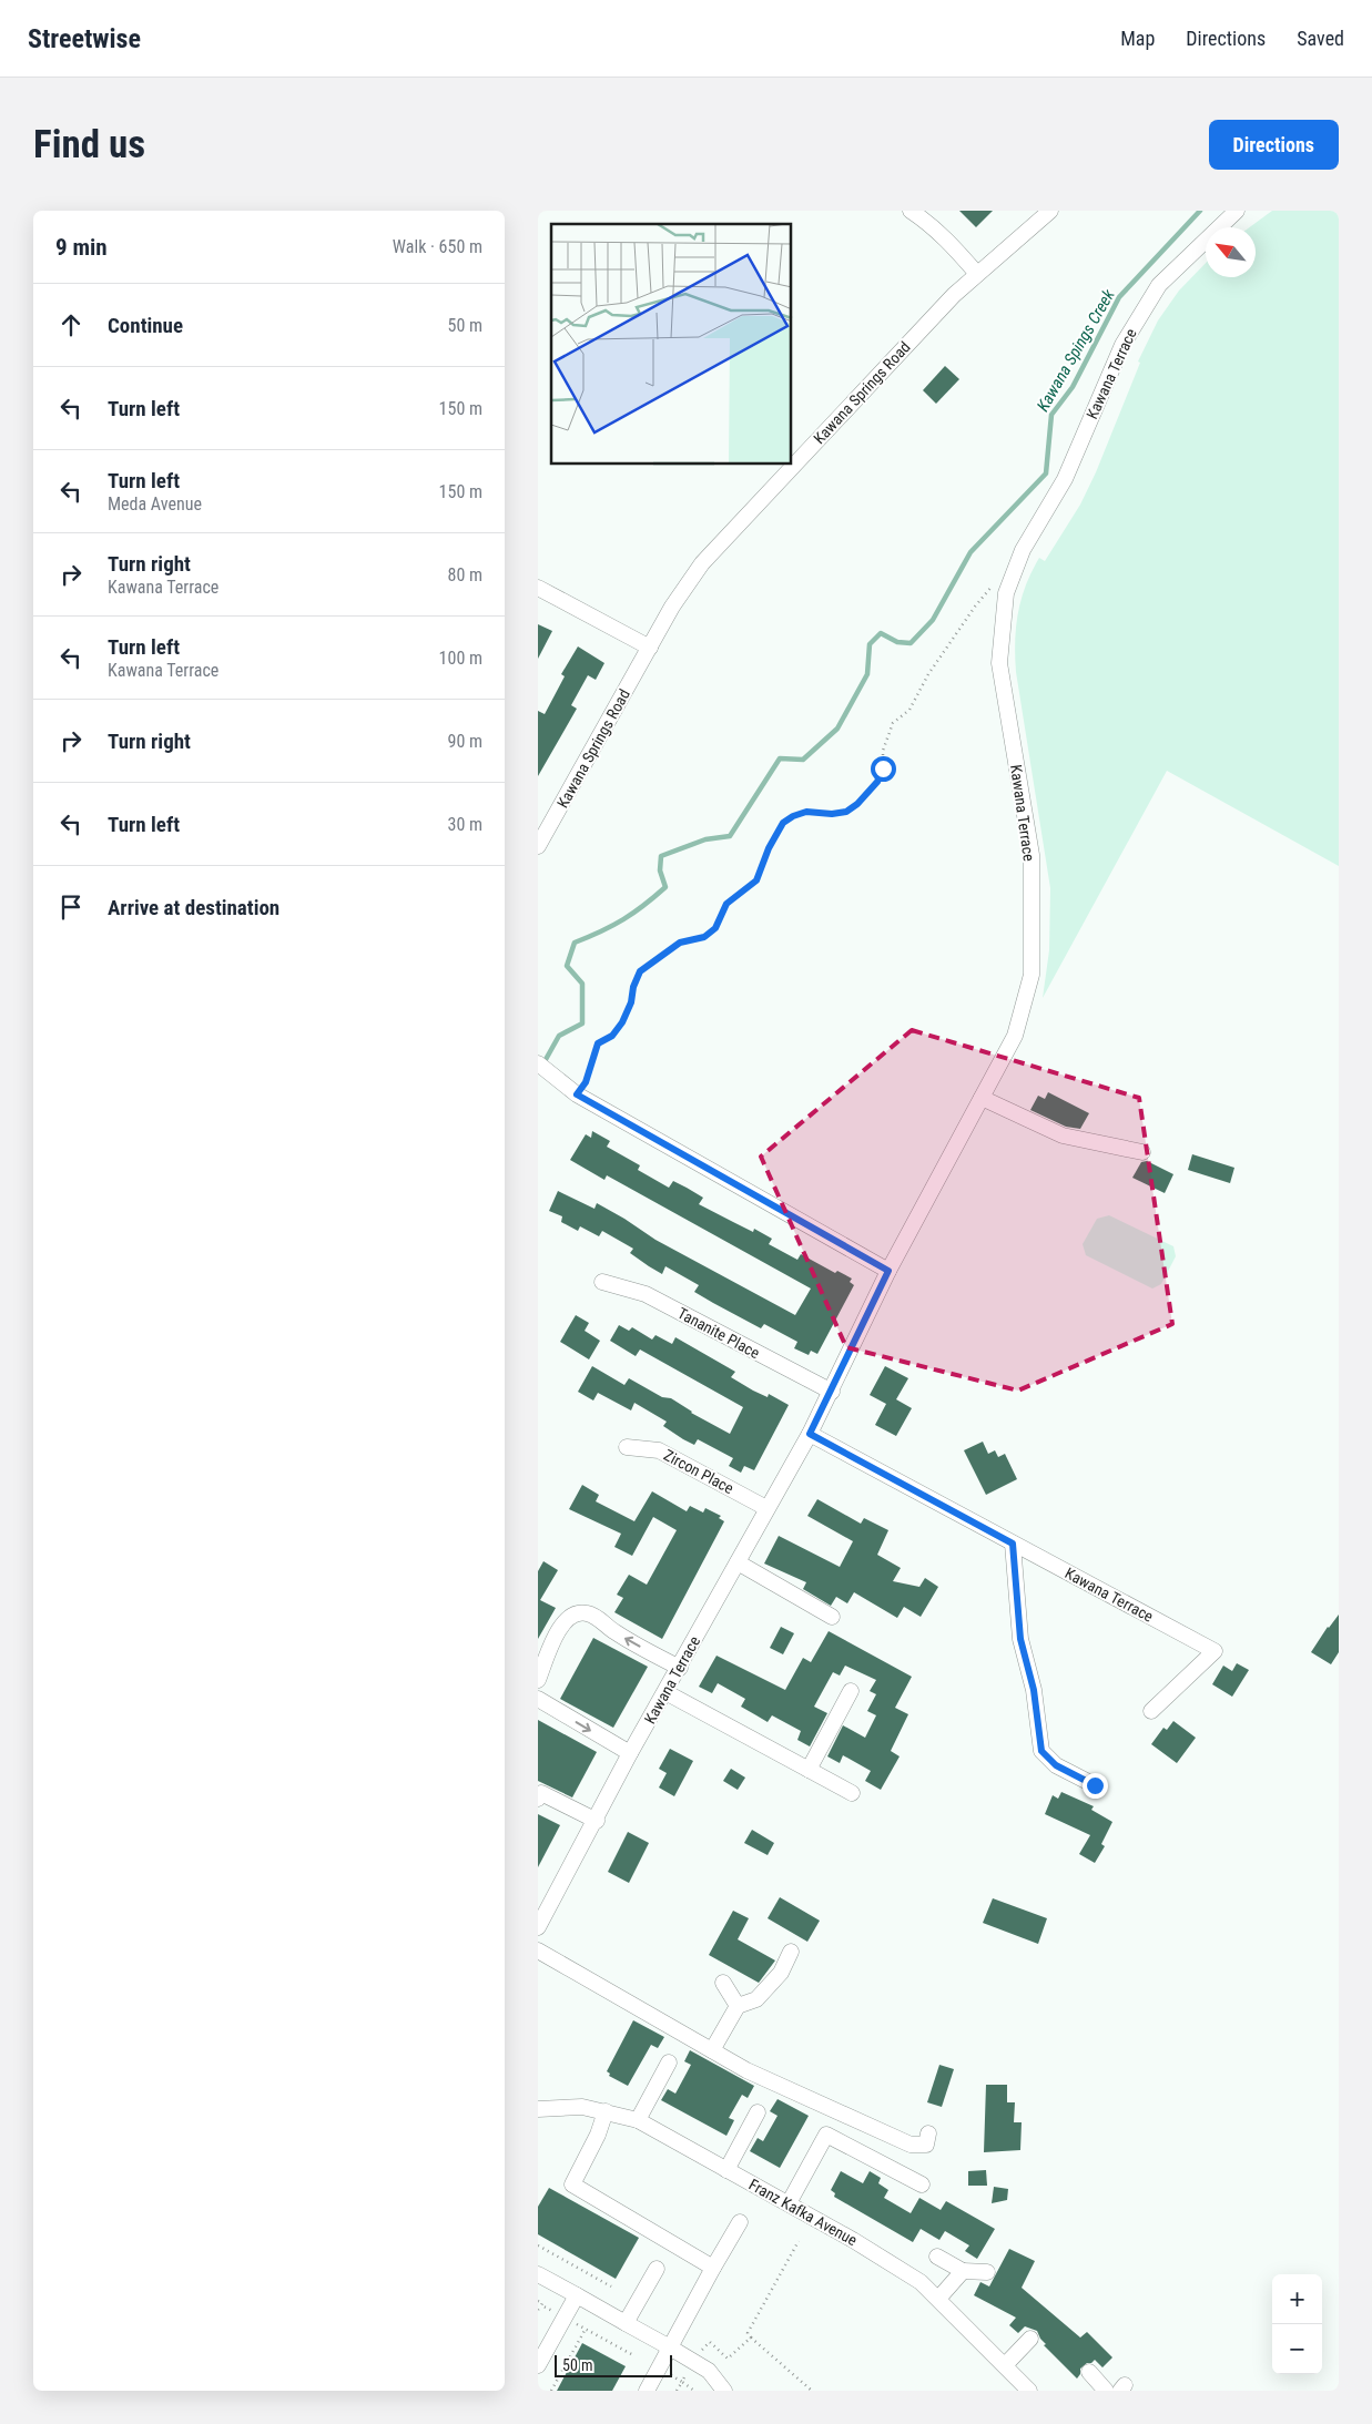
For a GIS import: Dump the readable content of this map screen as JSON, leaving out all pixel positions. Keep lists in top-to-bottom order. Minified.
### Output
{"streets":{"street":["Kawana Terrace","Kawana Springs Road","Tananite Place","Zircon Place","Franz Kafka Avenue"]},"crossings":[["Kawana Terrace","Tananite Place"],["Kawana Terrace","Zircon Place"]],"water":["Kawana Spings Creek"],"scale_bar":"50 m","north":"top left","page":{"header":"Streetwise","nav":["Map","Directions","Saved"],"buttons":"Directions","title":"Find us","heading":["9 min","Walk · 650 m"],"list":[["Continue","50 m"],["Turn left","150 m"],["Turn left","Meda Avenue","150 m"],["Turn right","Kawana Terrace","80 m"],["Turn left","Kawana Terrace","100 m"],["Turn right","90 m"],["Turn left","30 m"],"Arrive at destination"],"map_buttons":["+","−"],"scale":"50 m"}}
